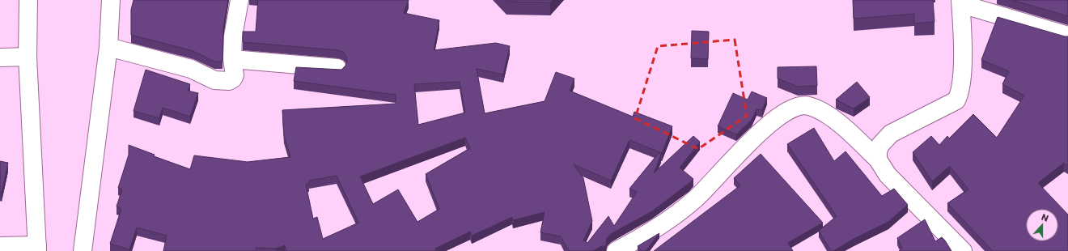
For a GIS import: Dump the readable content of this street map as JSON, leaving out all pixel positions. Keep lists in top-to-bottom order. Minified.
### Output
{"north":"top"}
